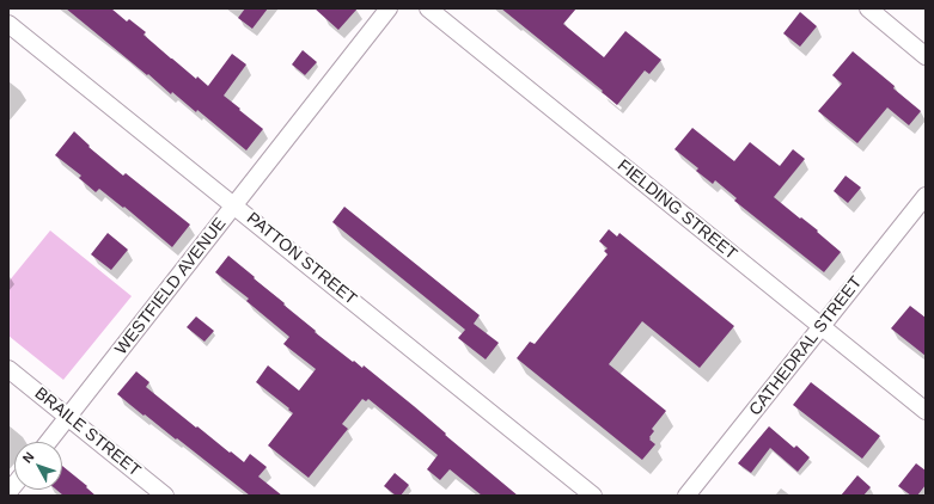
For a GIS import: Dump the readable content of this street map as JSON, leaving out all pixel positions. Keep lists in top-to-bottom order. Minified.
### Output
{"streets":{"street":["FIELDING STREET","PATTON STREET","WESTFIELD AVENUE","CATHEDRAL STREET","BRAILE STREET"]},"crossings":[["FIELDING STREET","CATHEDRAL STREET"],["PATTON STREET","WESTFIELD AVENUE"],["WESTFIELD AVENUE","BRAILE STREET"]],"north":"top left"}
